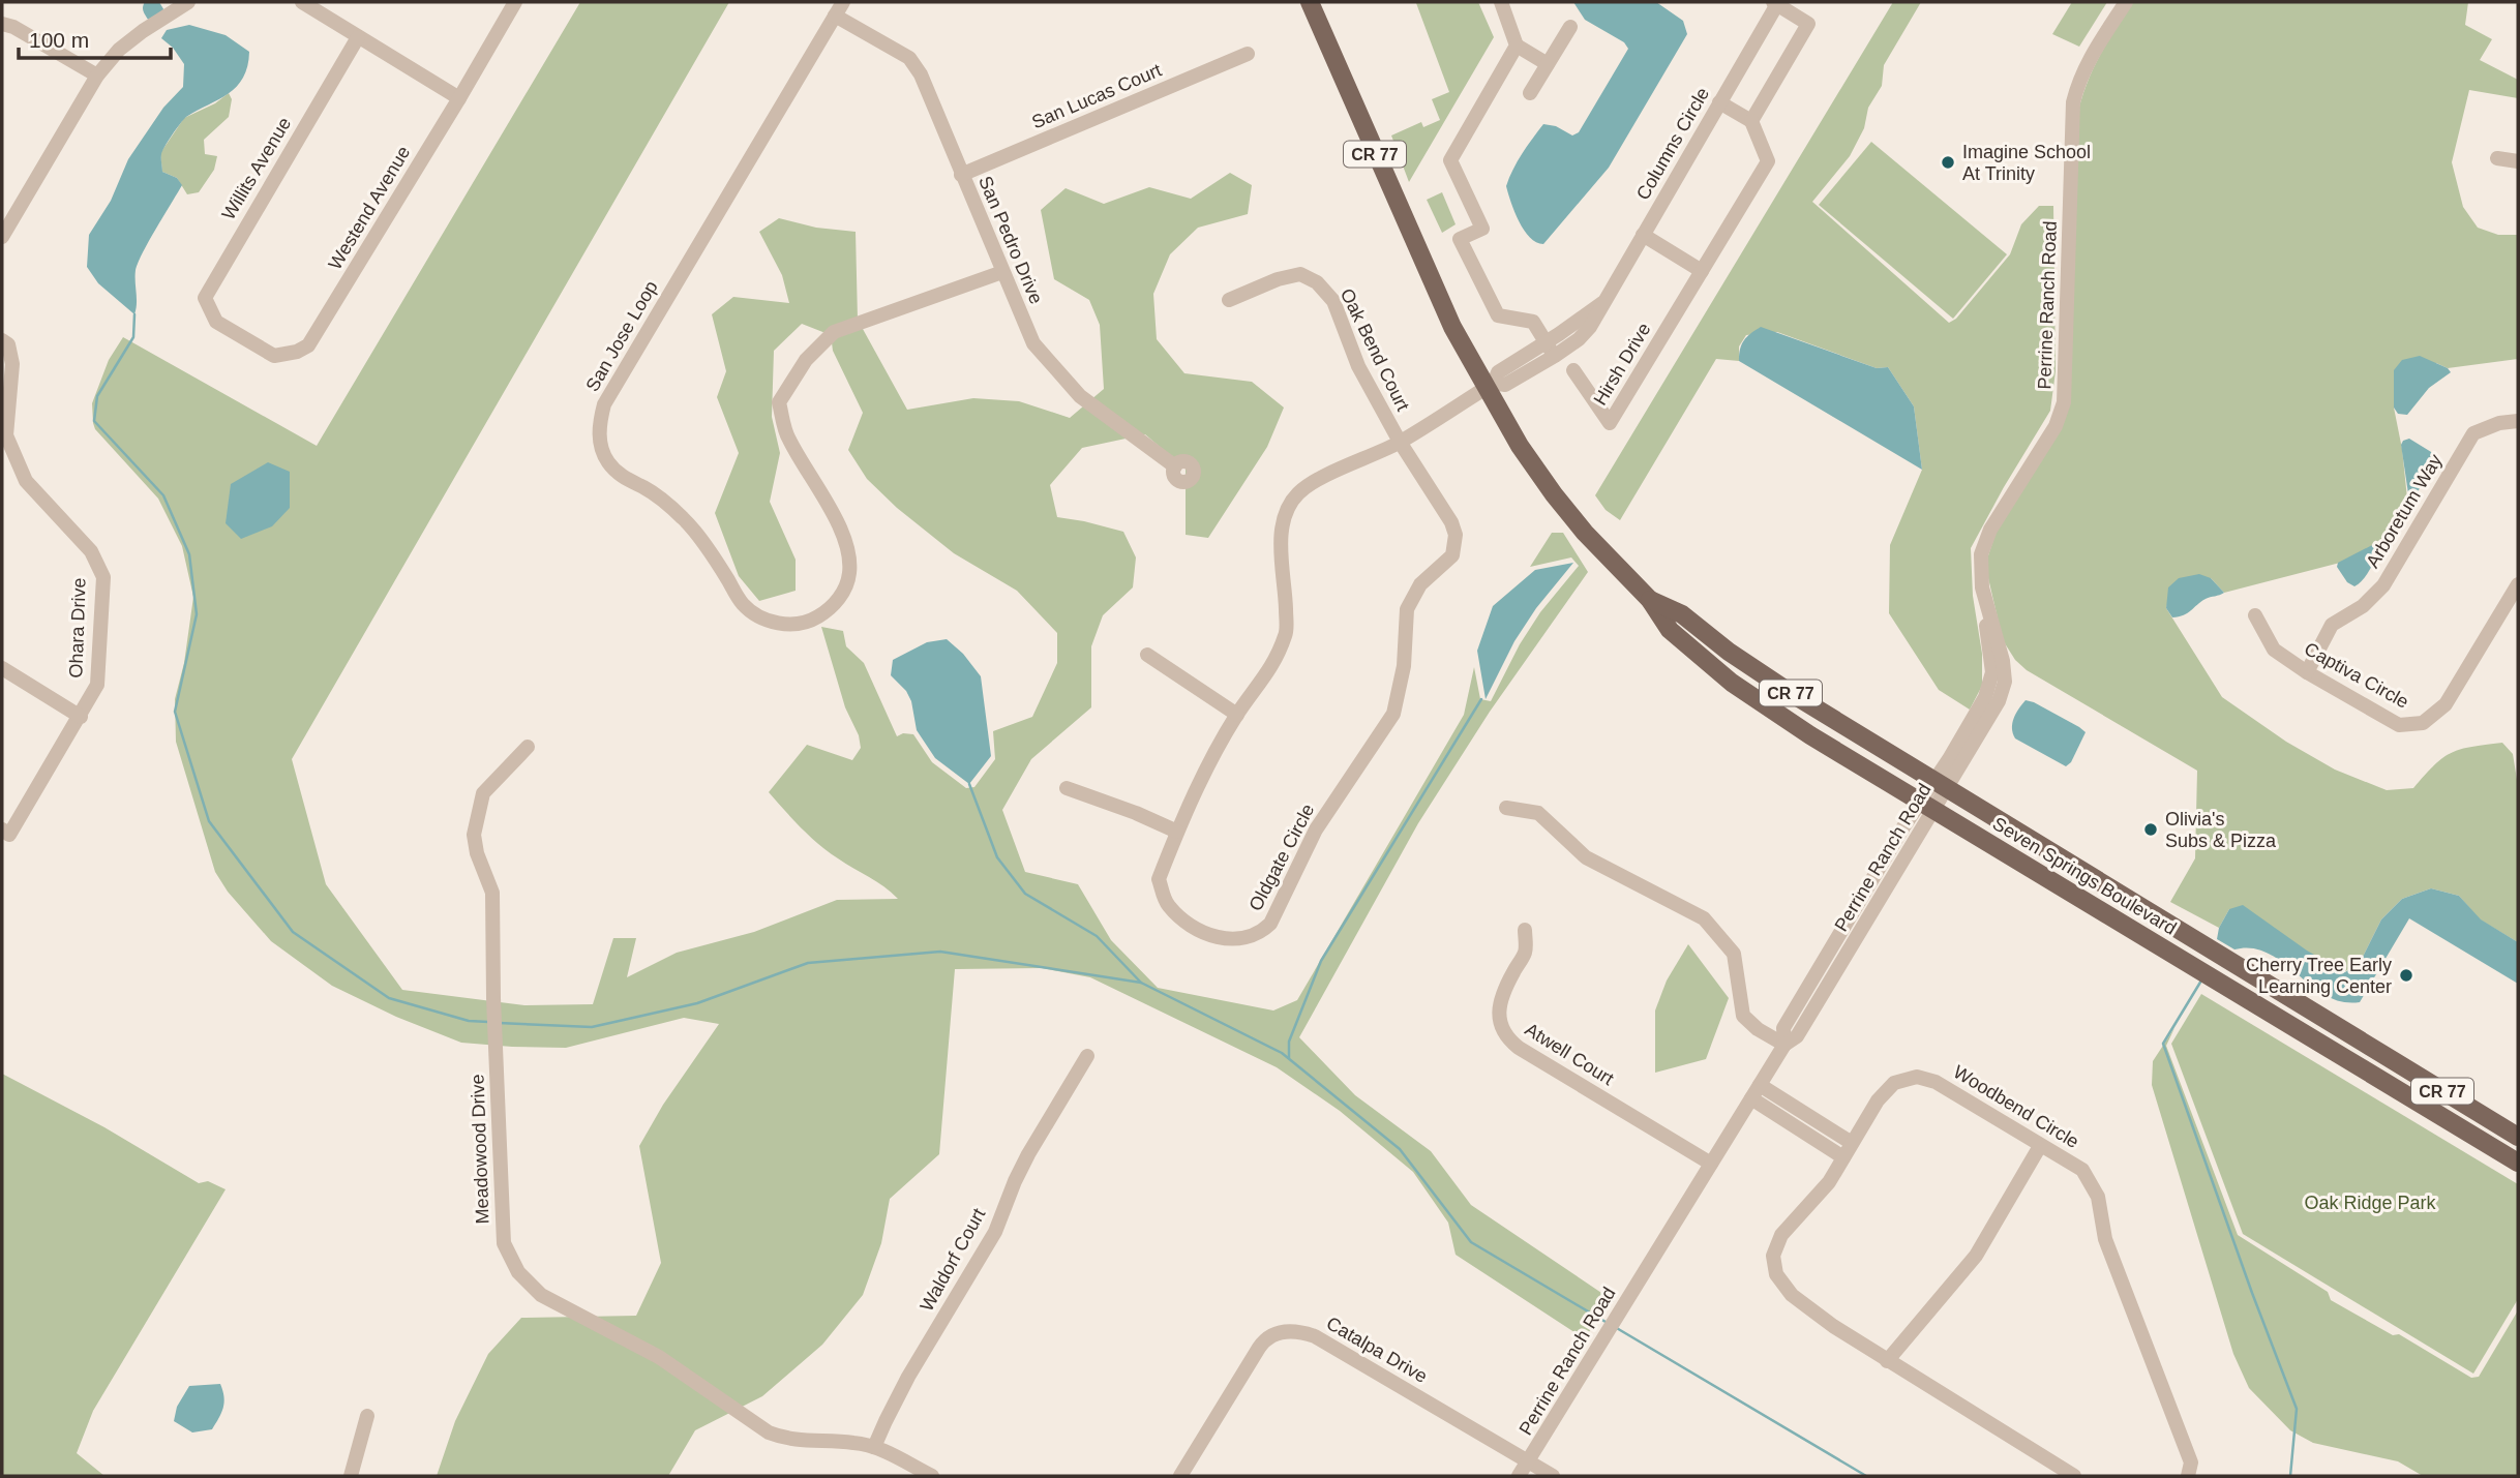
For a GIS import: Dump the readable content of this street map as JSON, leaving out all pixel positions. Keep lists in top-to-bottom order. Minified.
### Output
{"streets":{"main road":["CR 77","Seven Springs Boulevard"],"street":["San Lucas Court","Columns Circle","Willits Avenue","Westend Avenue","San Pedro Drive","Perrine Ranch Road","San Jose Loop","Oak Bend Court","Hirsh Drive","Arboretum Way","Ohara Drive","Captiva Circle","Oldgate Circle","Atwell Court","Woodbend Circle","Meadowood Drive","Waldorf Court","Catalpa Drive"]},"crossings":[["San Lucas Court","San Pedro Drive"],["Columns Circle","Hirsh Drive"],["Columns Circle","Oldgate Circle"],["Columns Circle","Seven Springs Boulevard"],["Willits Avenue","Westend Avenue"],["San Pedro Drive","San Jose Loop"],["Perrine Ranch Road","Seven Springs Boulevard"],["Perrine Ranch Road","Atwell Court"],["Perrine Ranch Road","Catalpa Drive"],["Oak Bend Court","Oldgate Circle"],["Arboretum Way","Captiva Circle"],["Oldgate Circle","Seven Springs Boulevard"],["Meadowood Drive","Waldorf Court"]],"parks":["Oak Ridge Park"],"places":["Imagine School At Trinity","Olivia's Subs & Pizza","Cherry Tree Early Learning Center"],"scale_bar":"100 m"}
